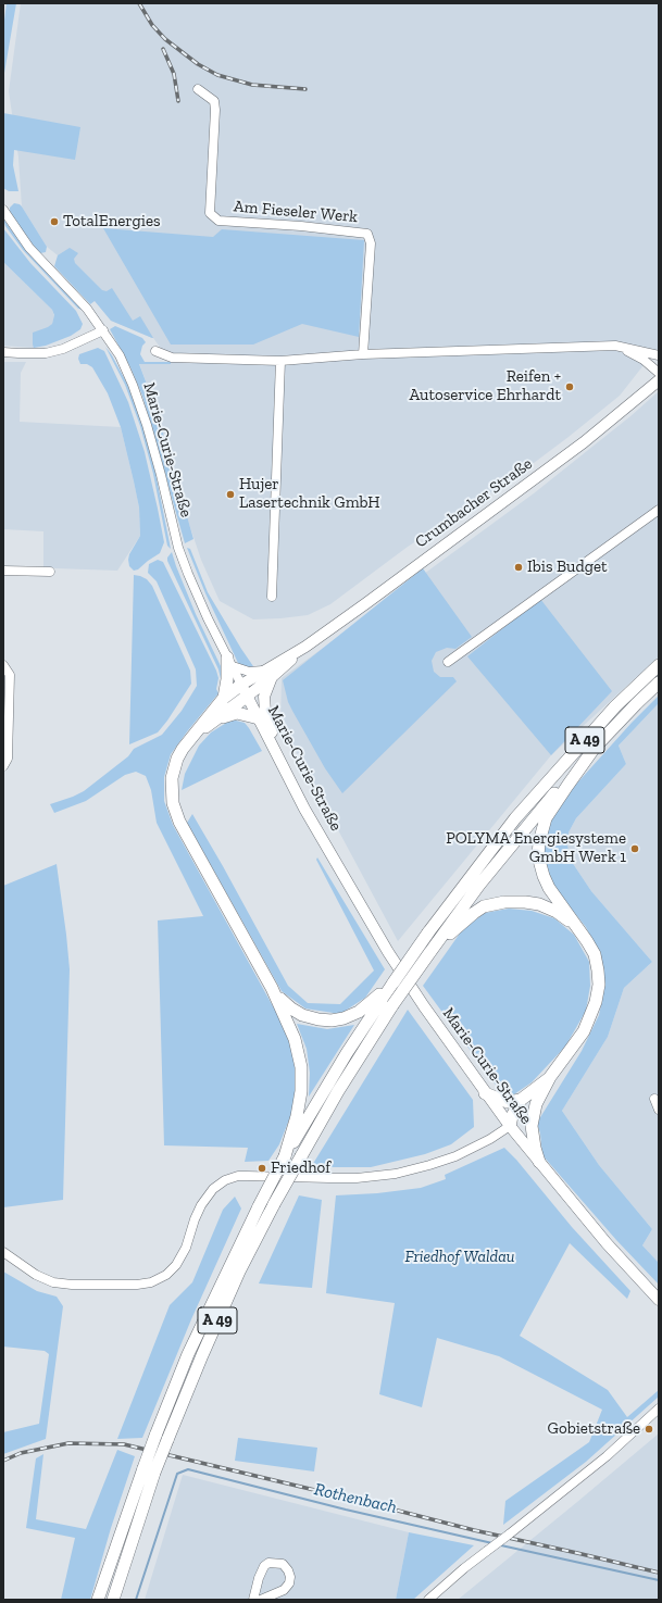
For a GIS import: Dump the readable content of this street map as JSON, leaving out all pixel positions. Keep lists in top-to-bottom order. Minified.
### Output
{"streets":{"highway":["A 49"],"main road":["Marie-Curie-Straße","Crumbacher Straße"],"street":["Am Fieseler Werk"]},"crossings":[["Marie-Curie-Straße","Crumbacher Straße"]],"water":["Rothenbach"],"parks":["Friedhof Waldau"],"places":["TotalEnergies","Reifen + Autoservice Ehrhardt","Hujer Lasertechnik GmbH","Ibis Budget","POLYMA Energiesysteme GmbH Werk 1","Friedhof","Gobietstraße"]}
